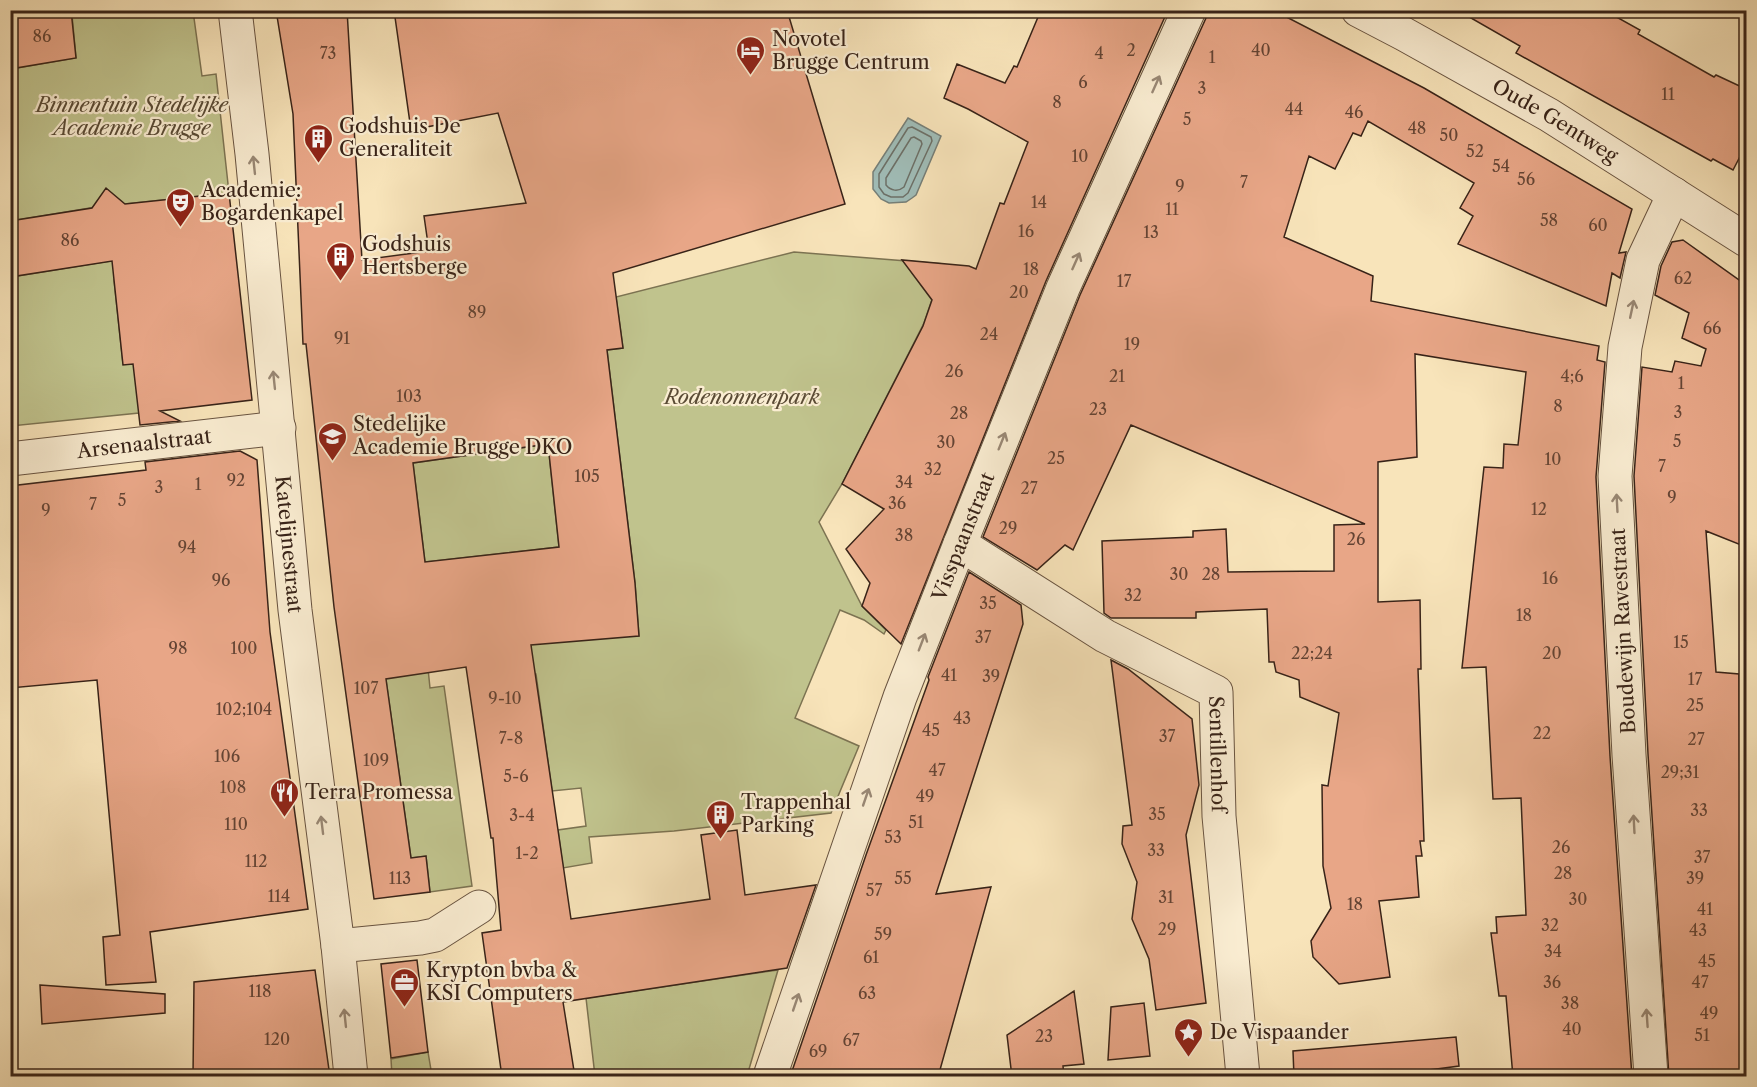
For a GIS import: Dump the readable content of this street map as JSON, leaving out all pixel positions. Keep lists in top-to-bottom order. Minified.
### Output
{"streets":{"street":["Oude Gentweg","Arsenaalstraat","Visspaanstraat","Katelijnestraat","Boudewijn Ravestraat","Sentillenhof"]},"crossings":[["Oude Gentweg","Boudewijn Ravestraat"],["Arsenaalstraat","Katelijnestraat"],["Visspaanstraat","Sentillenhof"]],"one_way":["Visspaanstraat","Katelijnestraat","Boudewijn Ravestraat"],"parks":["Binnentuin Stedelijke Academie Brugge","Rodenonnenpark"],"places":{"hotel":["Novotel Brugge Centrum"],"building":["Godshuis De Generaliteit","Godshuis Hertsberge","Trappenhal Parking"],"theatre":["Academie: Bogardenkapel"],"school or university":["Stedelijke Academie Brugge DKO"],"restaurant":["Terra Promessa"],"office":["Krypton bvba & KSI Computers"],"place":["De Vispaander"]},"house_numbers":["86","2","40","73","4","1","6","3","11","8","44","46","5","48","50","52","10","54","56","7","9","14","11","58","60","16","13","86","18","62","17","20","89","66","24","91","19","26","21","4;6","1","103","8","23","3","28","5","30","25","10","7","32","105","92","34","1","3","27","9","5","36","7","12","9","29","38","26","94","30","28","16","96","32","35","18","37","15","98","100","22;24","20","41","39","17","107","9-10","25","102;104","43","45","22","37","7-8","27","106","109","47","29;31","5-6","108","49","33","35","3-4","51","110","53","26","33","1-2","37","112","28","113","55","39","57","114","31","30","18","41","32","29","43","59","34","61","45","36","47","118","63","38","49","40","51","23","120","67","69"]}
